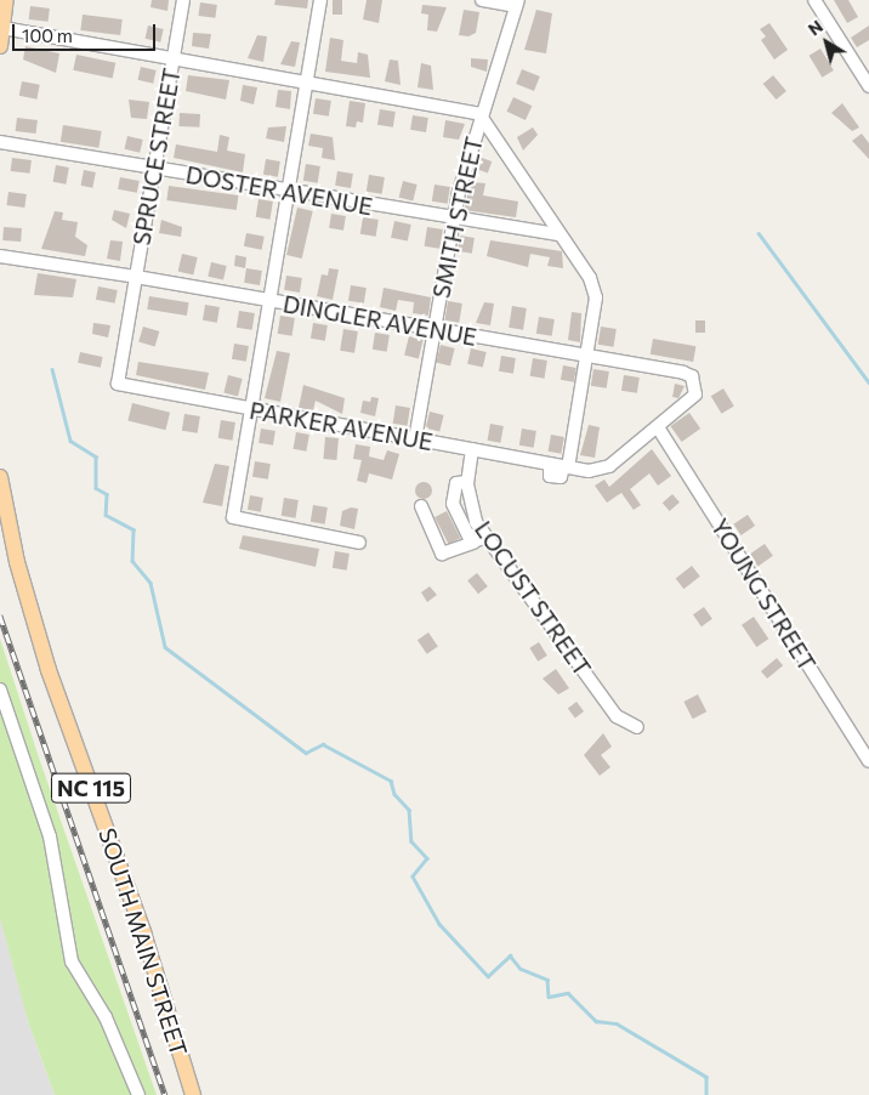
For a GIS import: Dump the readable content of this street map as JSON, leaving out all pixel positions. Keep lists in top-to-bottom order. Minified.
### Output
{"streets":{"main road":["NC 115","SOUTH MAIN STREET"],"street":["SPRUCE STREET","DOSTER AVENUE","SMITH STREET","DINGLER AVENUE","PARKER AVENUE","YOUNG STREET","LOCUST STREET"]},"crossings":[["SPRUCE STREET","DOSTER AVENUE"],["SPRUCE STREET","DINGLER AVENUE"],["SPRUCE STREET","PARKER AVENUE"],["DOSTER AVENUE","SMITH STREET"],["SMITH STREET","DINGLER AVENUE"],["SMITH STREET","PARKER AVENUE"],["DINGLER AVENUE","PARKER AVENUE"],["DINGLER AVENUE","YOUNG STREET"],["PARKER AVENUE","YOUNG STREET"],["PARKER AVENUE","LOCUST STREET"]],"scale_bar":"100 m","north":"top left"}
